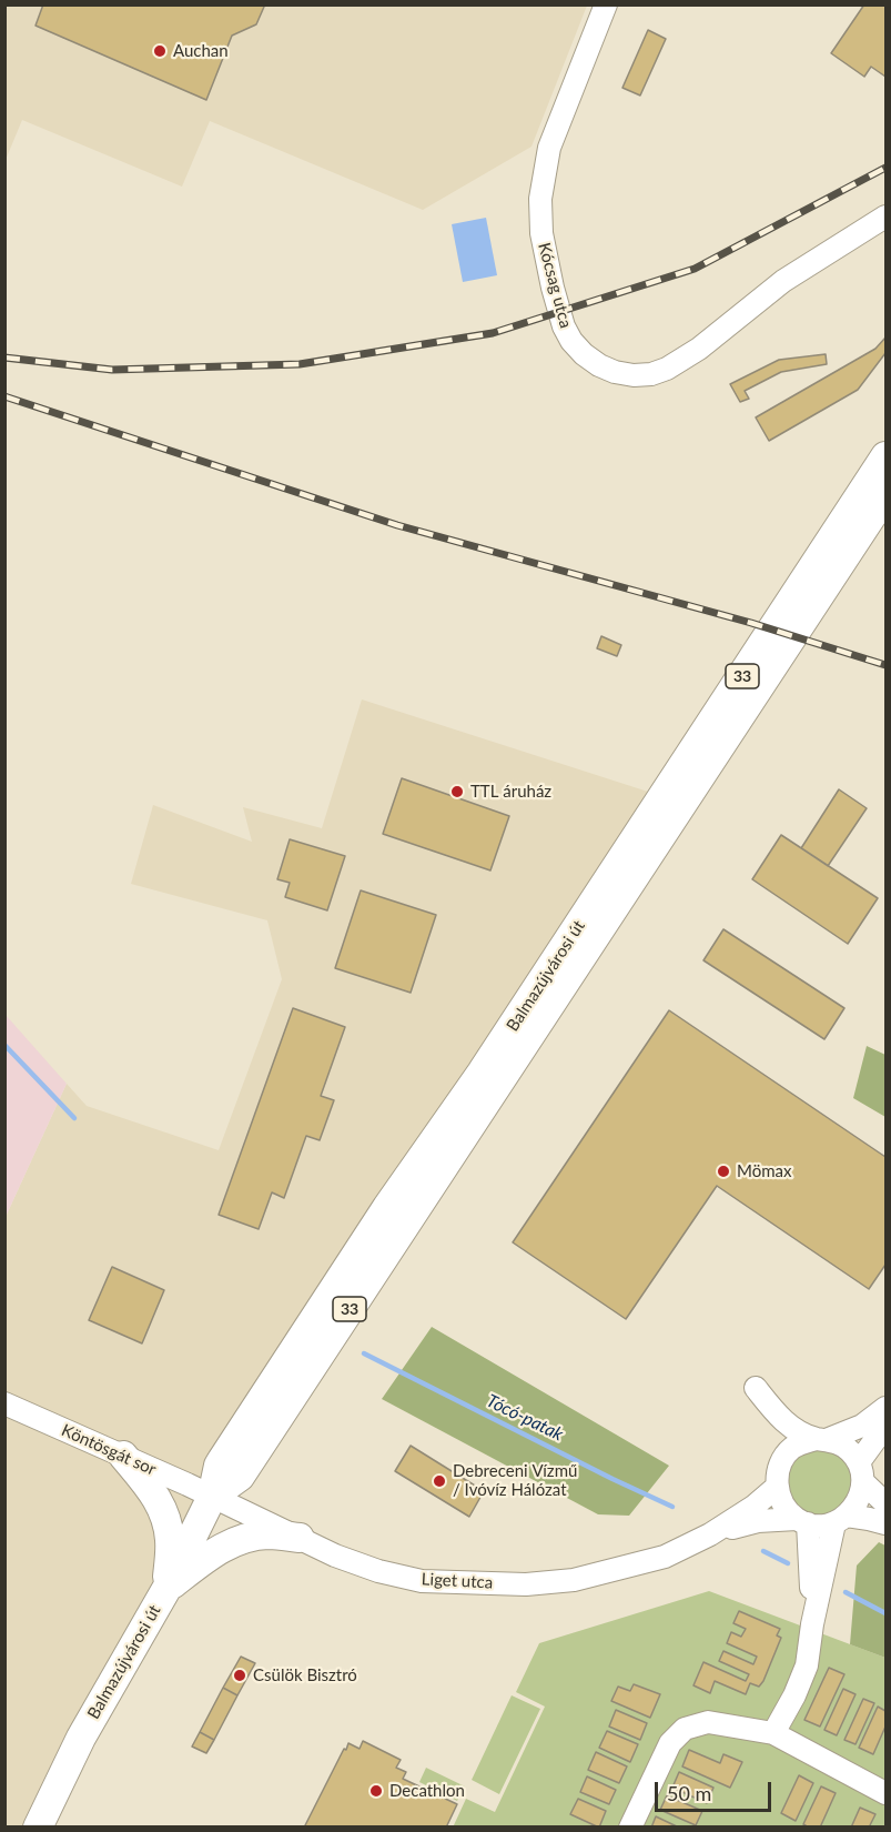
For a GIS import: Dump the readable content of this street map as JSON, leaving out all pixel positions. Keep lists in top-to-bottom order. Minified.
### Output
{"streets":{"main road":["33","Balmazújvárosi út"],"street":["Kócsag utca","Köntösgát sor","Liget utca"]},"crossings":[["Balmazújvárosi út","Köntösgát sor"],["Balmazújvárosi út","Liget utca"],["Köntösgát sor","Liget utca"]],"water":["Tócó-patak"],"places":["Auchan","TTL áruház","Mömax","Debreceni Vízmű / Ivóvíz Hálózat","Csülök Bisztró","Decathlon"],"scale_bar":"50 m"}
